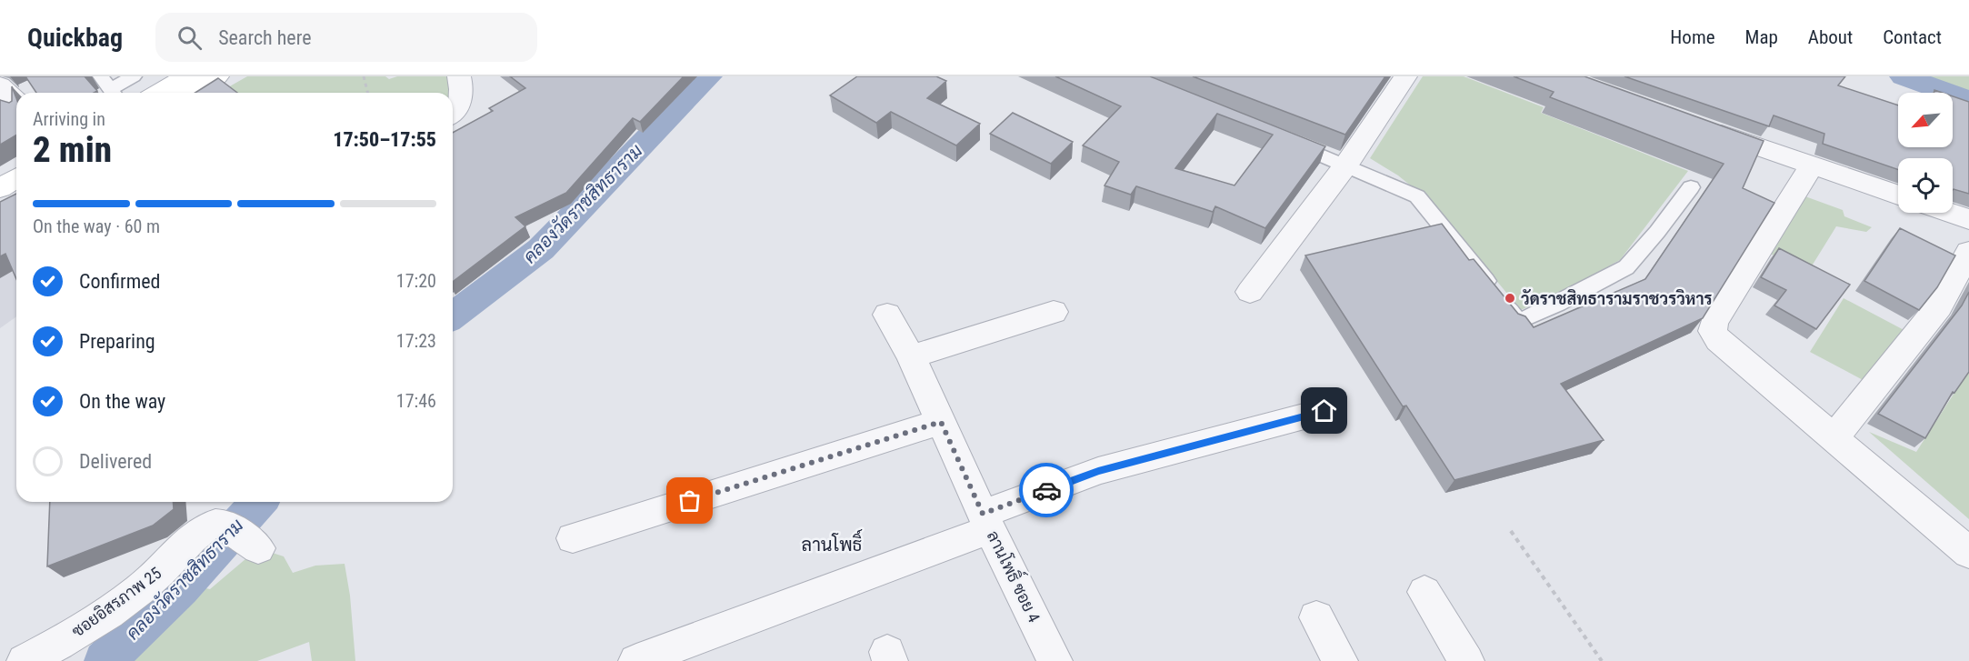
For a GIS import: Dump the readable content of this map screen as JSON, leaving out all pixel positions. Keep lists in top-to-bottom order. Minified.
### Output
{"streets":{"street":["ลานโพธิ์ ซอย 4","ซอยอิสรภาพ 25"]},"districts":["ลานโพธิ์"],"water":["คลองวัดราชสิทธาราม"],"places":["วัดราชสิทธารามราชวรวิหาร"],"north":"bottom left","page":{"header":"Quickbag","search":"Search here","nav":["Home","Map","About","Contact"],"heading":["2 min","Arriving in","17:50–17:55"],"bar":"On the way · 60 m","list":[["Confirmed","17:20"],["Preparing","17:23"],["On the way","17:46"],"Delivered"]}}
